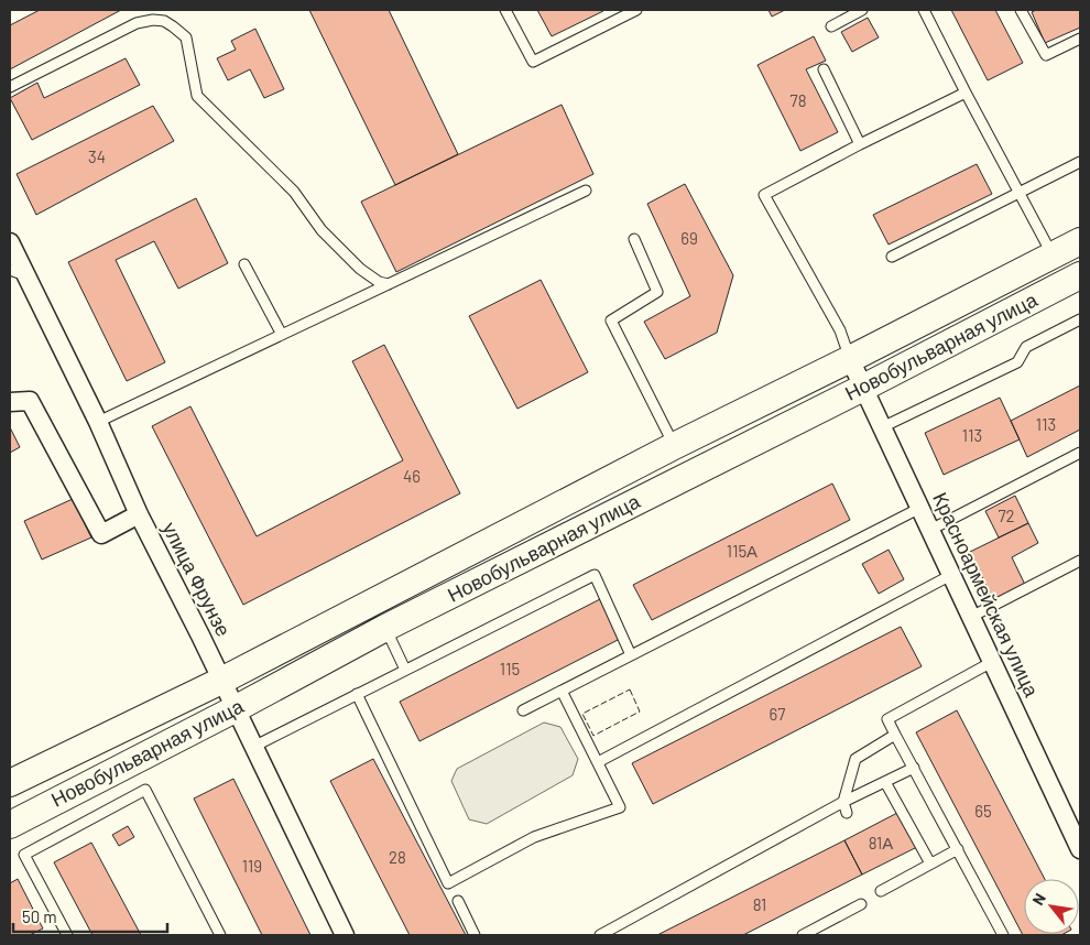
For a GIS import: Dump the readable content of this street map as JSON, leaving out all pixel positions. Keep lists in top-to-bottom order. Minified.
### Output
{"streets":{"main road":["Новобульварная улица"],"street":["улица Фрунзе","Красноармейская улица"]},"crossings":[["Новобульварная улица","улица Фрунзе"],["Новобульварная улица","Красноармейская улица"]],"house_numbers":["78","34","69","113","113","46","72","115А","115","67","65","81А","28","119","81"],"scale_bar":"50 m","north":"top left"}
